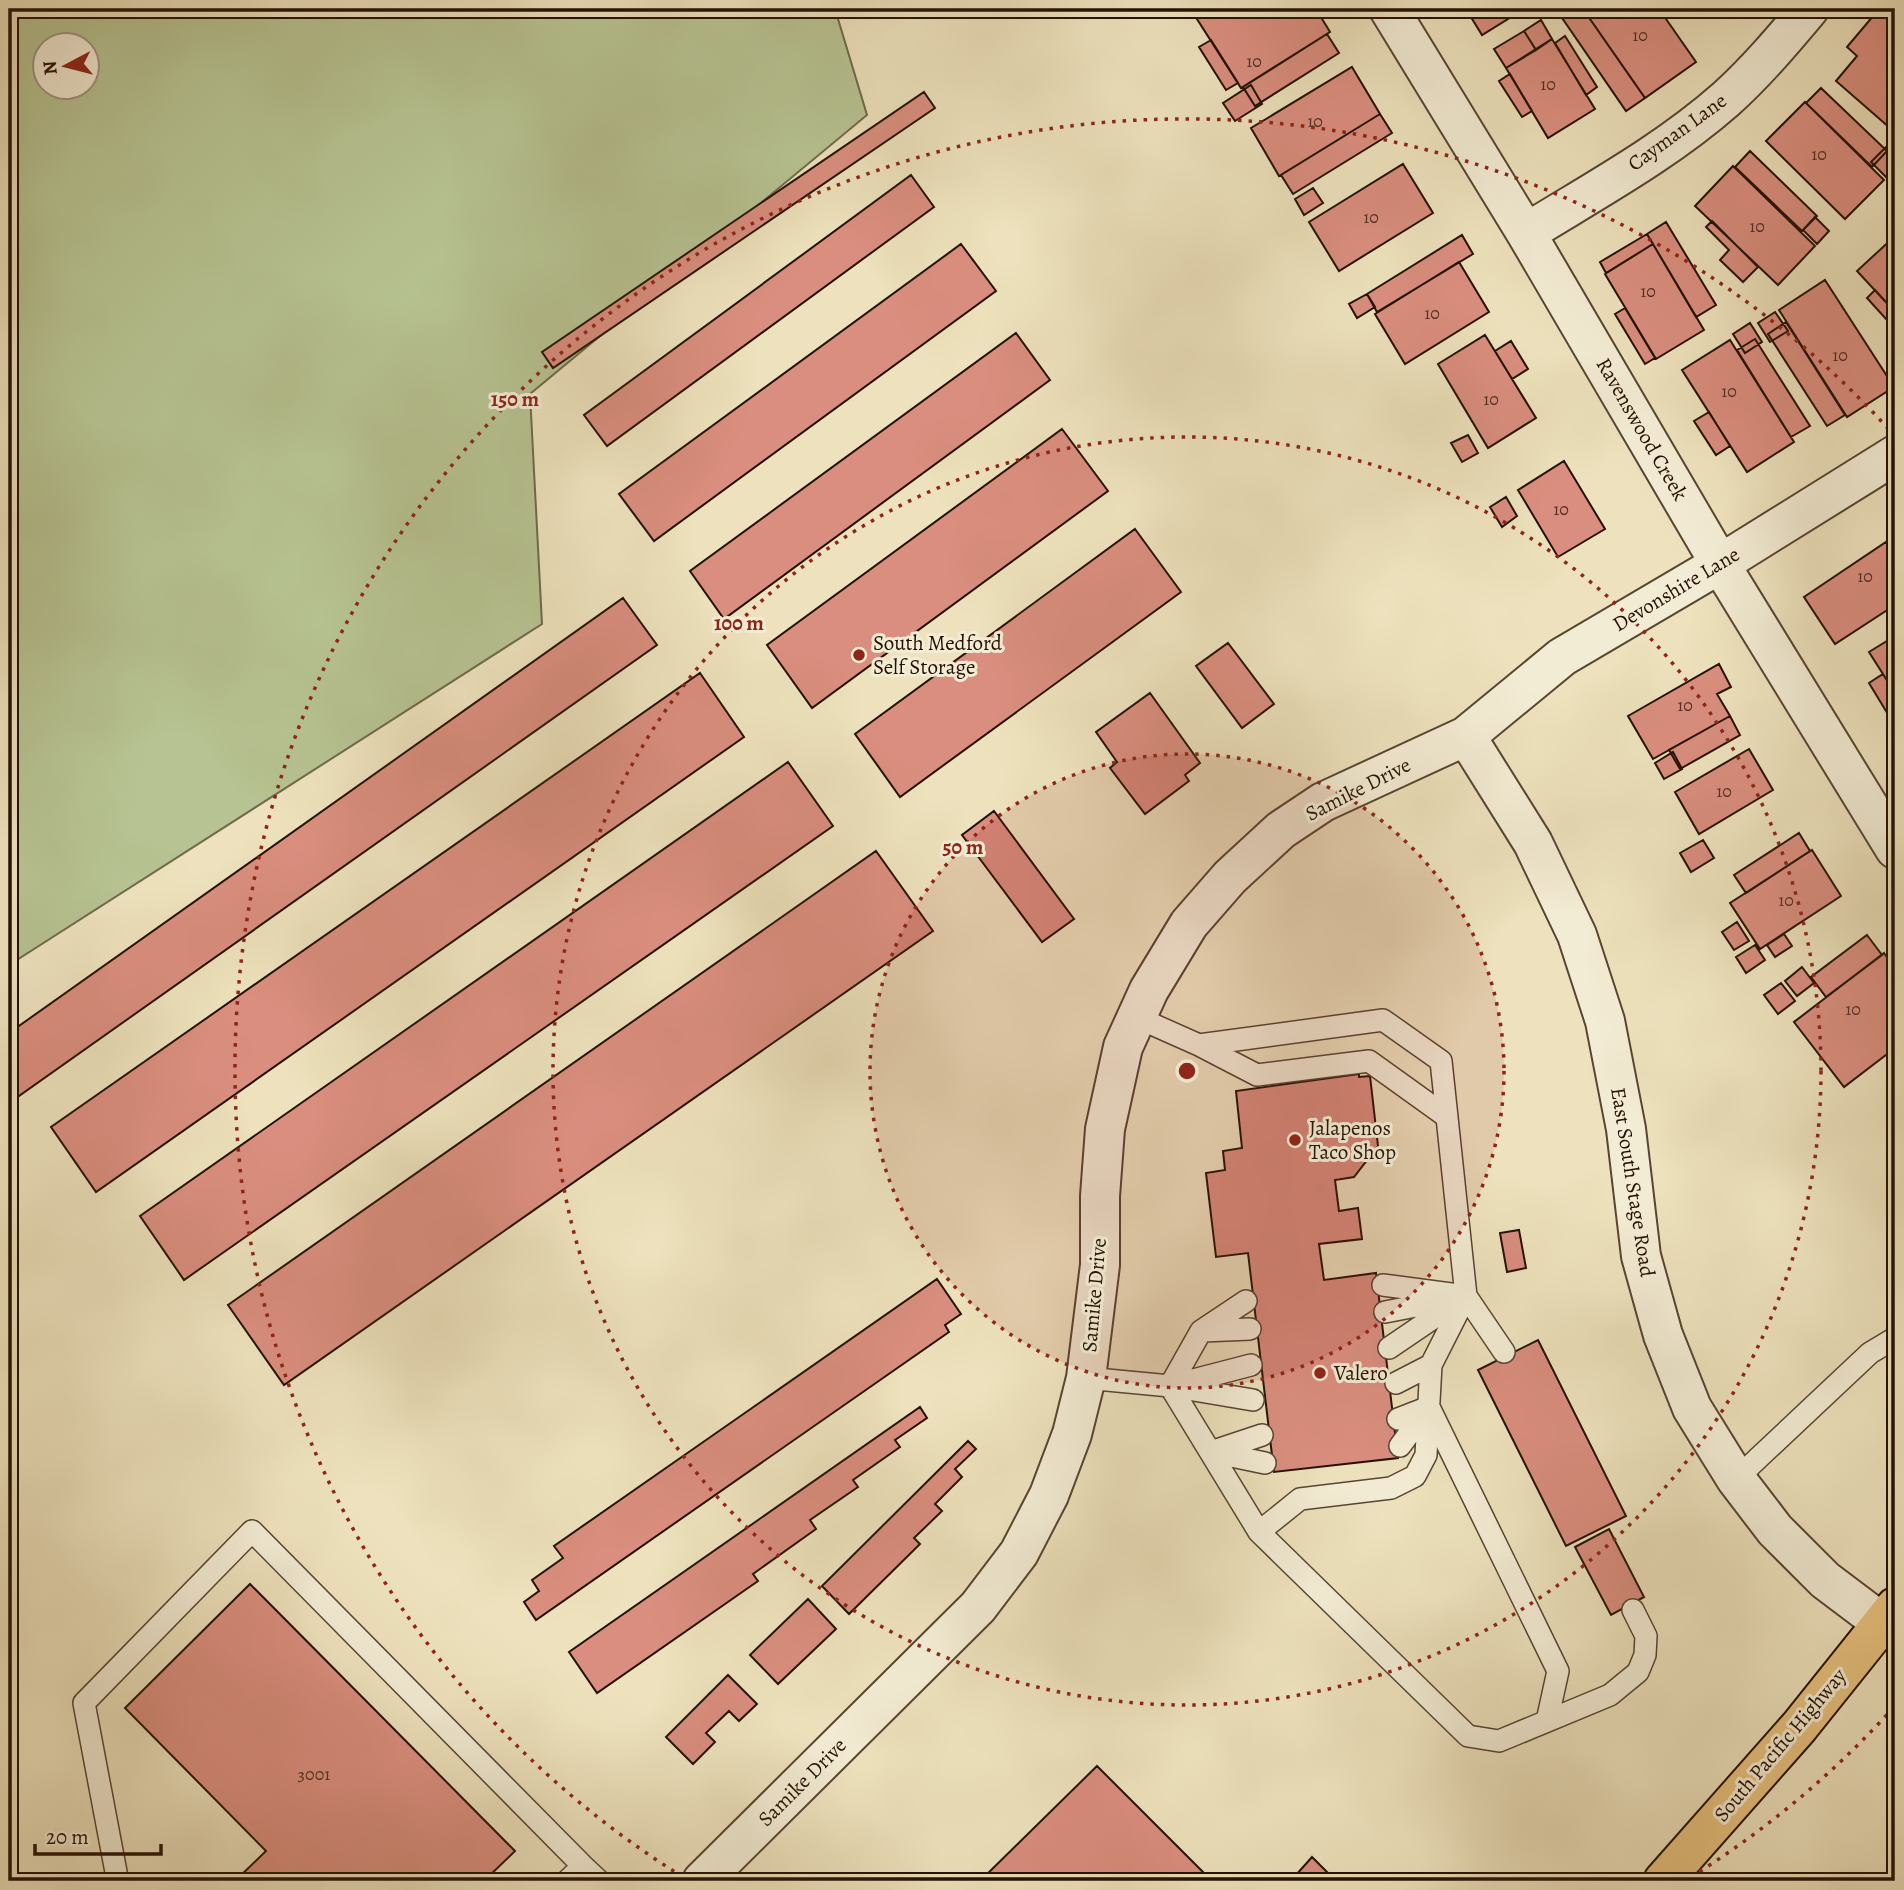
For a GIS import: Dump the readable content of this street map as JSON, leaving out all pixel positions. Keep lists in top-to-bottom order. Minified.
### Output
{"streets":{"main road":["South Pacific Highway"],"street":["Cayman Lane","Ravenswood Creek","Devonshire Lane","Samike Drive","East South Stage Road"]},"crossings":[["Cayman Lane","Ravenswood Creek"],["Ravenswood Creek","Devonshire Lane"],["Devonshire Lane","Samike Drive"],["Devonshire Lane","East South Stage Road"],["Samike Drive","East South Stage Road"],["East South Stage Road","South Pacific Highway"]],"places":["South Medford Self Storage","Jalapenos Taco Shop","Valero"],"house_numbers":["10","10","10","10","10","10","10","10","10","10","10","10","10","10","10","10","10","10","3001"],"scale_bar":"20 m","north":"left","rings":["150 m","100 m","50 m"]}
